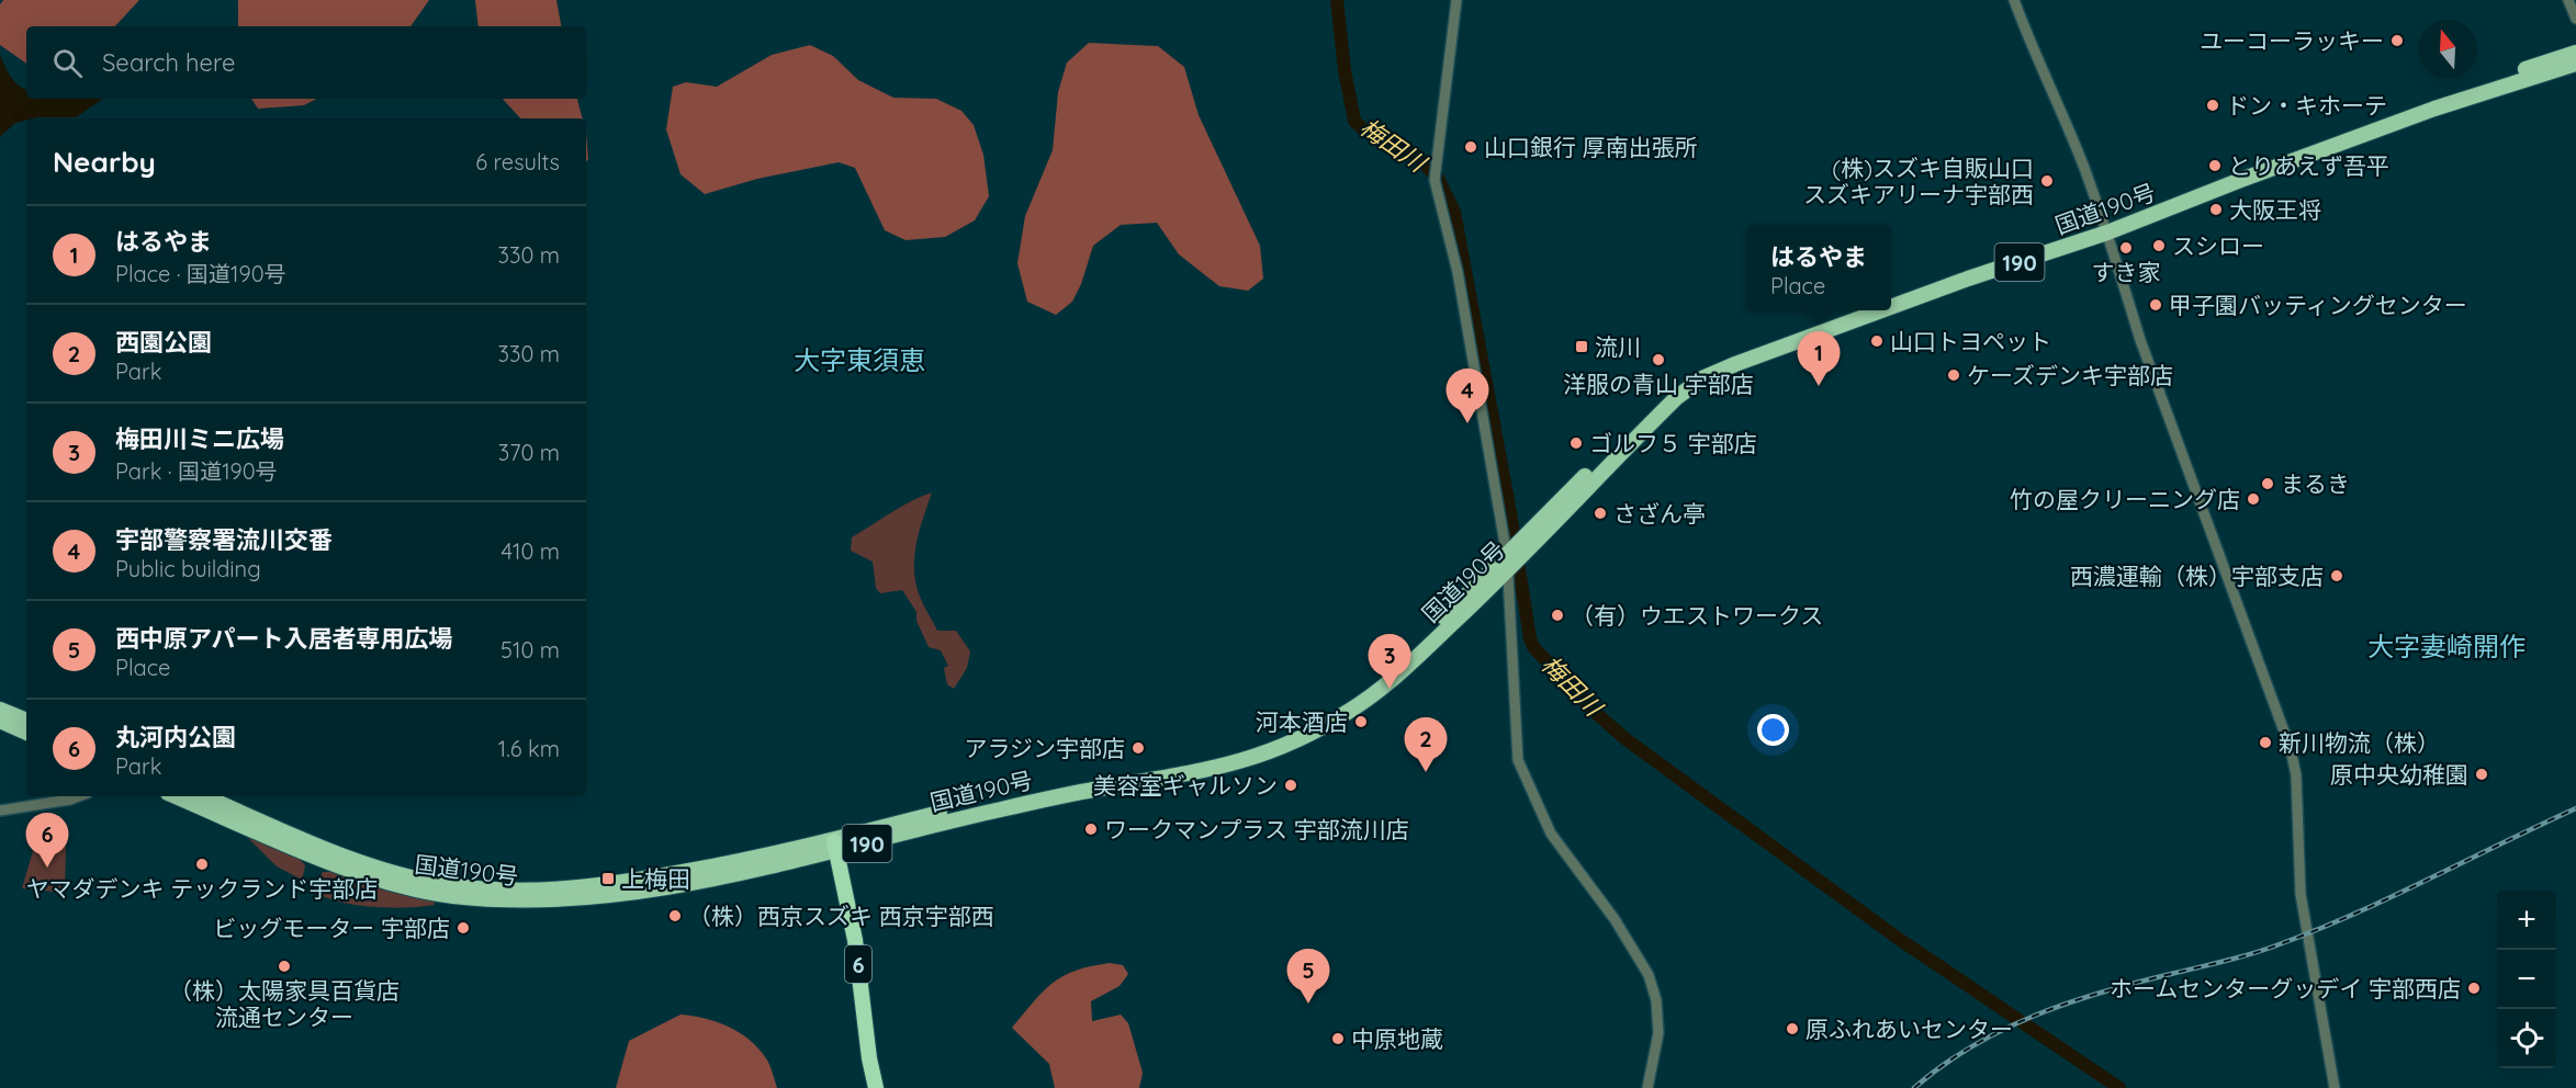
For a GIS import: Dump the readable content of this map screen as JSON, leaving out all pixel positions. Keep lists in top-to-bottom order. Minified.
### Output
{"streets":{"highway":["国道190号","190","6"]},"crossings":[["国道190号","6"]],"districts":["大字東須恵","大字妻崎開作"],"water":["梅田川"],"places":{"other":["ユーコーラッキー","ドン・キホーテ","山口銀行 厚南出張所","とりあえず吾平","(株)スズキ自販山口 スズキアリーナ宇部西","大阪王将","スシロー","すき家","甲子園バッティングセンター","山口トヨペット","洋服の青山 宇部店","ケーズデンキ宇部店","ゴルフ５ 宇部店","まるき","竹の屋クリーニング店","さざん亭","西濃運輸（株）宇部支店","（有）ウエストワークス","河本酒店","新川物流（株）","アラジン宇部店","原中央幼稚園","美容室ギャルソン","ワークマンプラス 宇部流川店","ヤマダデンキ テックランド宇部店","（株）西京スズキ 西京宇部西","ビッグモーター 宇部店","（株）太陽家具百貨店 流通センター","ホームセンターグッデイ 宇部西店","原ふれあいセンター","中原地蔵"],"transit":["流川","上梅田"]},"north":"top","page":{"search":"Search here","heading":["Nearby","6 results"],"list":[{"mark":"1","name":"はるやま","note":"Place · 国道190号","value":"330 m"},{"mark":"2","name":"西園公園","note":"Park","value":"330 m"},{"mark":"3","name":"梅田川ミニ広場","note":"Park · 国道190号","value":"370 m"},{"mark":"4","name":"宇部警察署流川交番","note":"Public building","value":"410 m"},{"mark":"5","name":"西中原アパート入居者専用広場","note":"Place","value":"510 m"},{"mark":"6","name":"丸河内公園","note":"Park","value":"1.6 km"}],"popup":["はるやま","Place"],"pins":["1","4","3","2","6","5"],"map_buttons":["+","−"]}}
